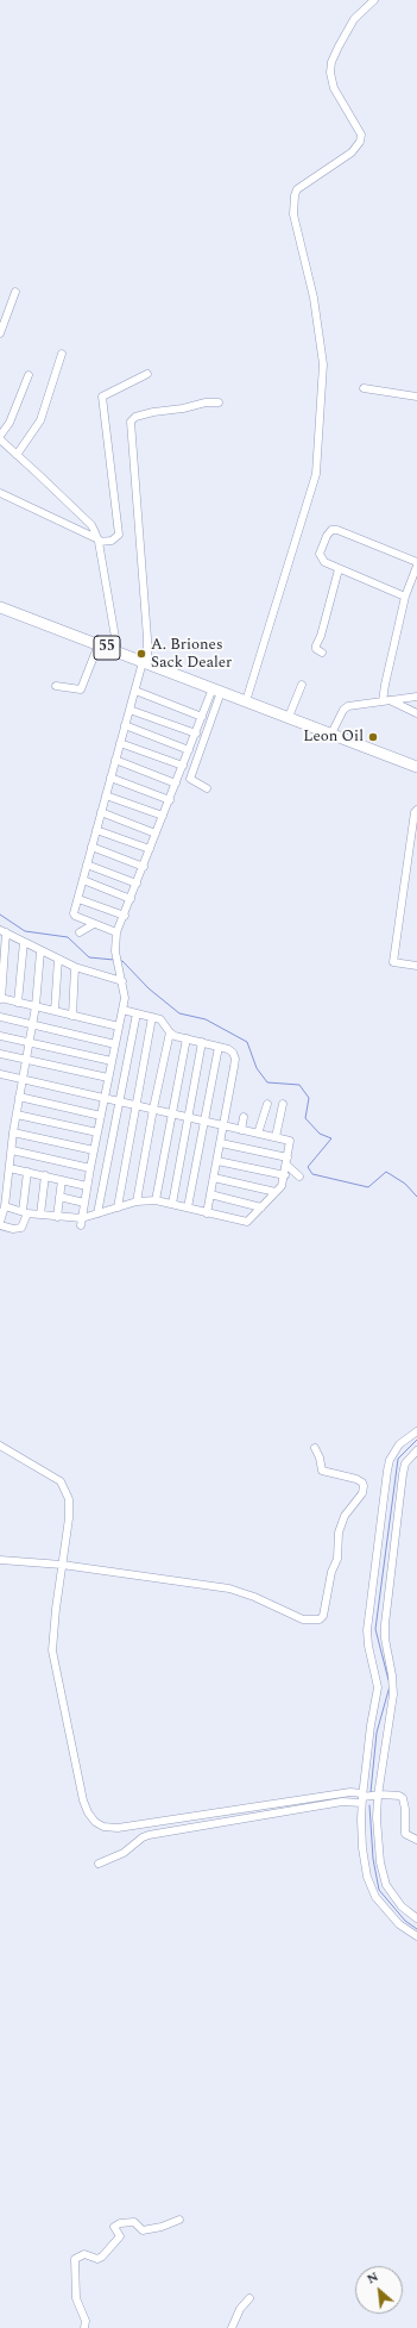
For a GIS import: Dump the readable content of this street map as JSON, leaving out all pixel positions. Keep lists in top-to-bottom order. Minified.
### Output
{"streets":{"highway":["55"]},"places":["A. Briones Sack Dealer","Leon Oil"],"north":"top left"}
